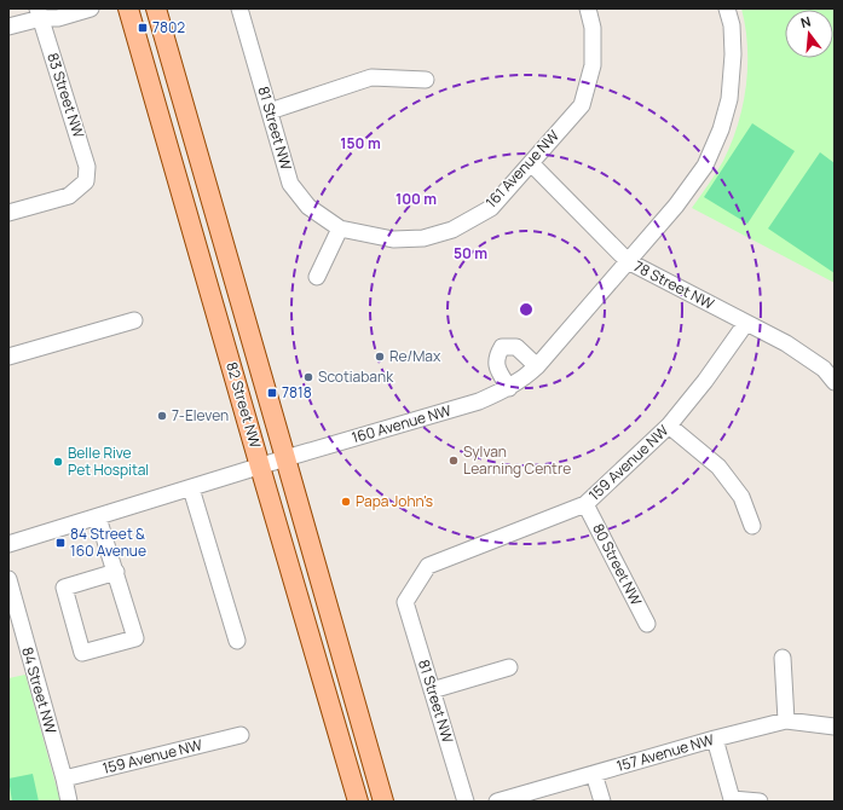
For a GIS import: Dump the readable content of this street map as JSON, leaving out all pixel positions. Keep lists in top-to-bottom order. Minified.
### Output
{"streets":{"main road":["82 Street NW"],"street":["83 Street NW","81 Street NW","161 Avenue NW","78 Street NW","160 Avenue NW","159 Avenue NW","80 Street NW","84 Street NW","157 Avenue NW"]},"crossings":[["81 Street NW","161 Avenue NW"],["81 Street NW","159 Avenue NW"],["161 Avenue NW","78 Street NW"],["78 Street NW","160 Avenue NW"],["78 Street NW","159 Avenue NW"],["82 Street NW","160 Avenue NW"],["159 Avenue NW","80 Street NW"],["159 Avenue NW","84 Street NW"]],"places":{"transit":["7802","7818","84 Street & 160 Avenue"],"other":["Re/Max","Scotiabank","7-Eleven","Sylvan Learning Centre","Belle Rive Pet Hospital","Papa John's"]},"north":"top","rings":["150 m","100 m","50 m"]}
